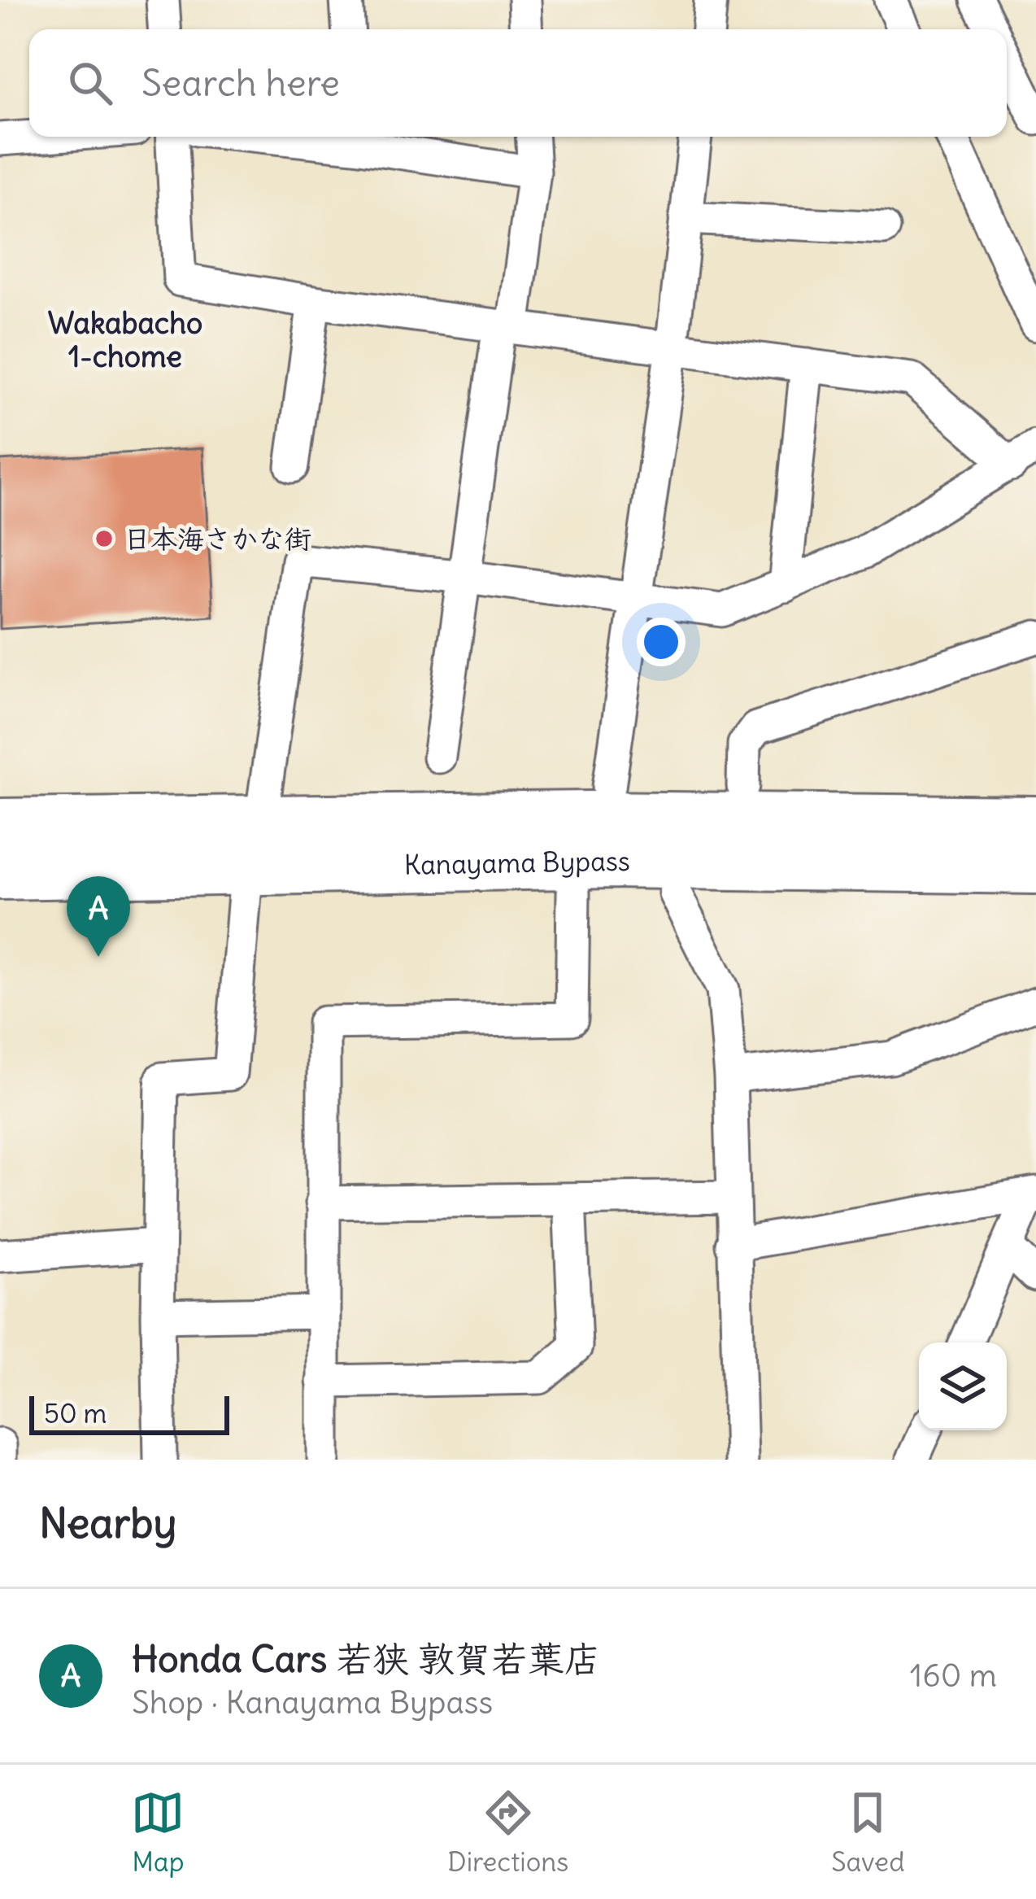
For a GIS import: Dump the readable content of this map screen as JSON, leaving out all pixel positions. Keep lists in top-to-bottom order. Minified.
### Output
{"streets":{"highway":["Kanayama Bypass"]},"districts":["Wakabacho 1-chome"],"places":["日本海さかな街"],"scale_bar":"50 m","page":{"search":"Search here","pins":"A","scale":"50 m","heading":"Nearby","list":[{"mark":"A","name":"Honda Cars 若狭 敦賀若葉店","note":"Shop · Kanayama Bypass","value":"160 m"}],"nav":["Map","Directions","Saved"]}}
